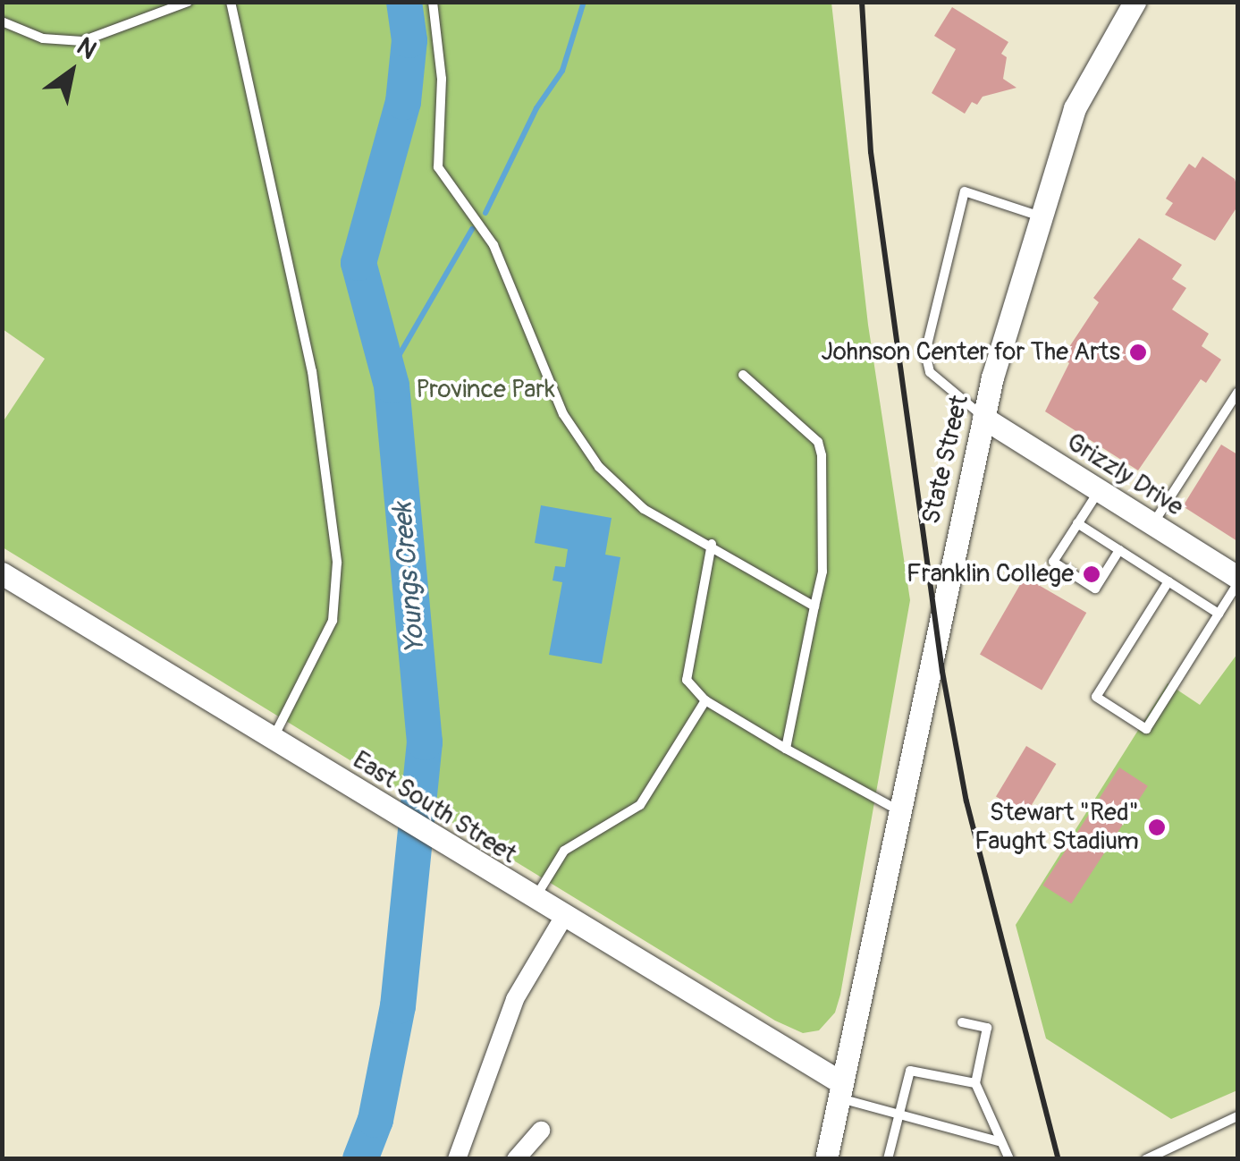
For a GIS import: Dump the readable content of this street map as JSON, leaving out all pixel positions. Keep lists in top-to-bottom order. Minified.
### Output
{"streets":{"street":["State Street","Grizzly Drive","East South Street"]},"crossings":[["State Street","Grizzly Drive"],["State Street","East South Street"]],"water":["Youngs Creek"],"parks":["Province Park"],"places":["Johnson Center for The Arts","Franklin College","Stewart \"Red\" Faught Stadium"],"north":"top right"}
